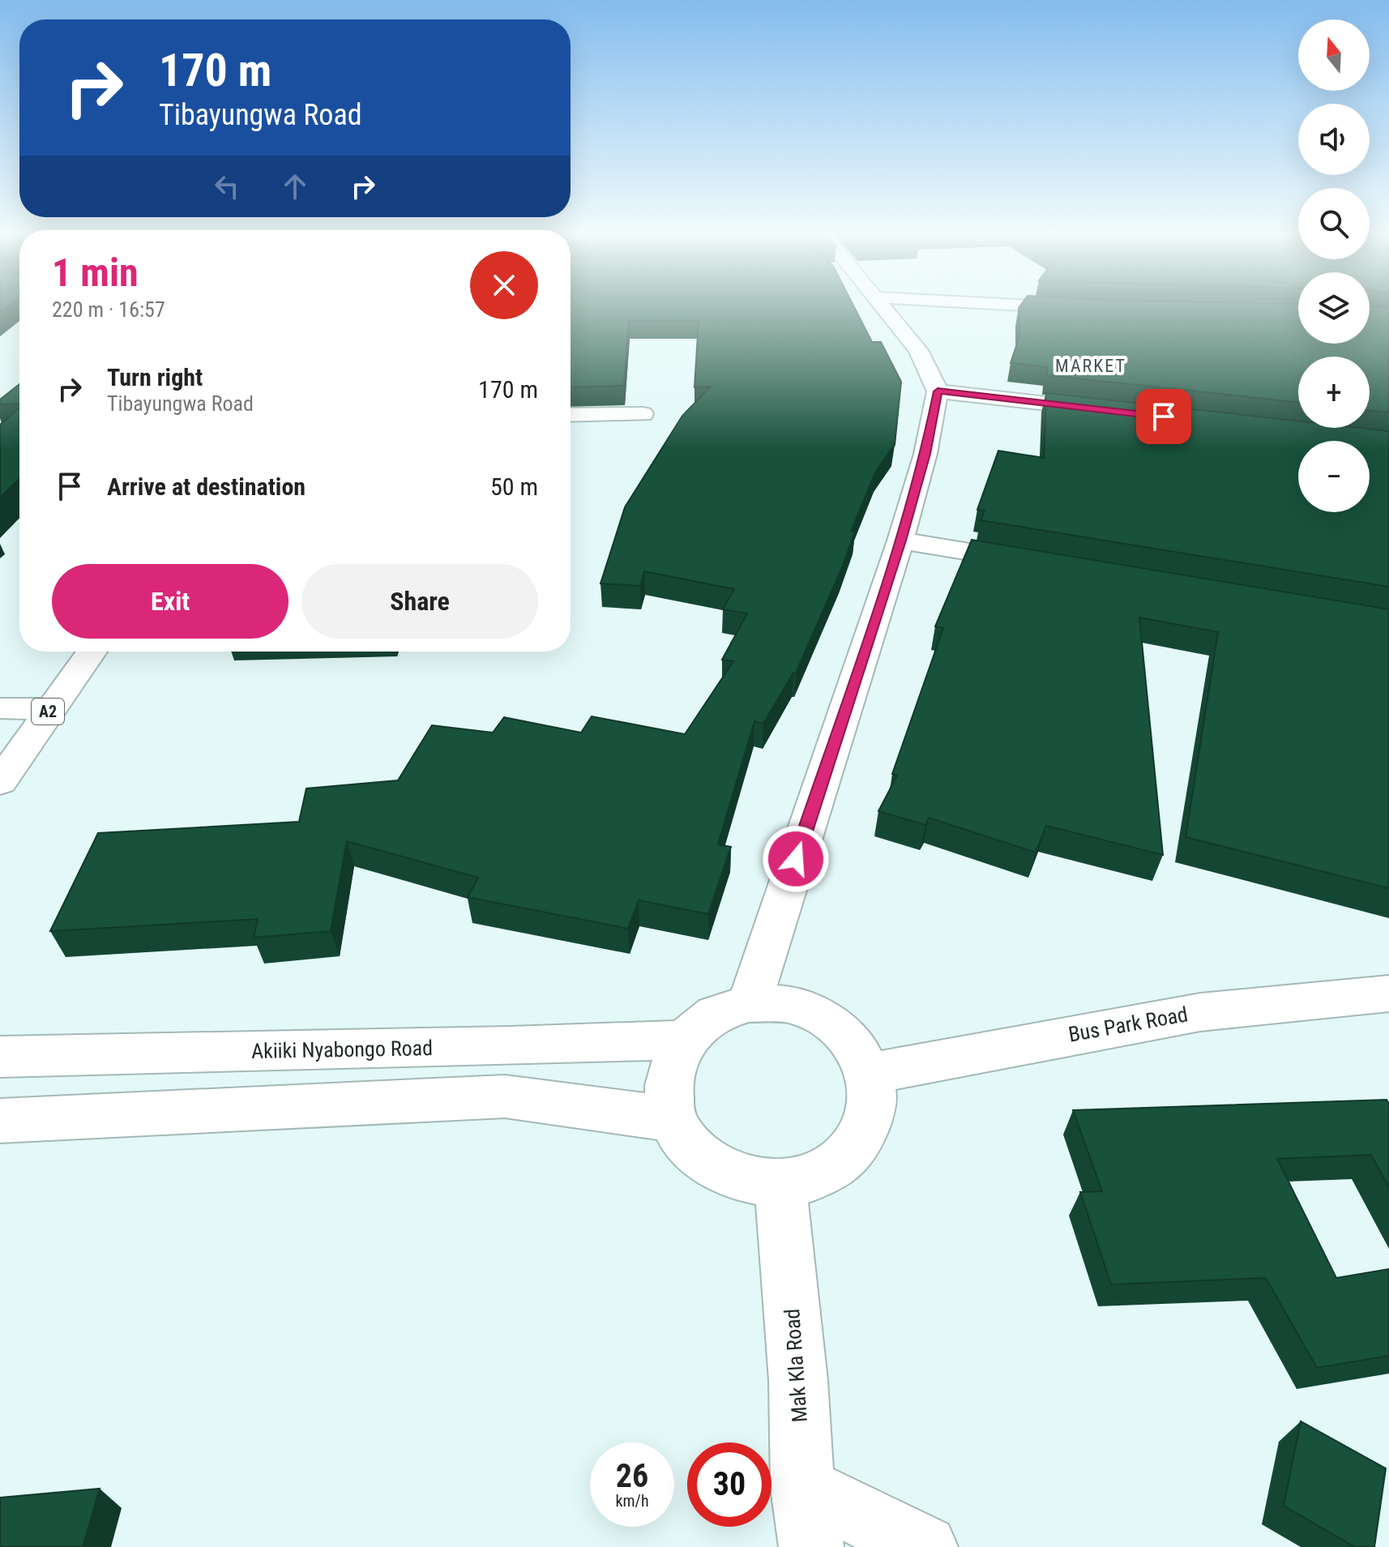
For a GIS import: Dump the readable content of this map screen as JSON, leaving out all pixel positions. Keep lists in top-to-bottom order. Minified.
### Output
{"streets":{"street":["A2","Bus Park Road","Akiiki Nyabongo Road","Mak Kla Road"]},"crossings":[["Bus Park Road","Akiiki Nyabongo Road"],["Bus Park Road","Mak Kla Road"],["Akiiki Nyabongo Road","Mak Kla Road"]],"districts":["MARKET"],"north":"top","page":{"map_buttons":["+","−"],"turn":["170 m","Tibayungwa Road"],"heading":["1 min","220 m · 16:57"],"list":[{"name":"Turn right","note":"Tibayungwa Road","value":"170 m"},{"name":"Arrive at destination","value":"50 m"}],"buttons":["Exit","Share"],"speed":"26 km/h","limit":"30"}}
